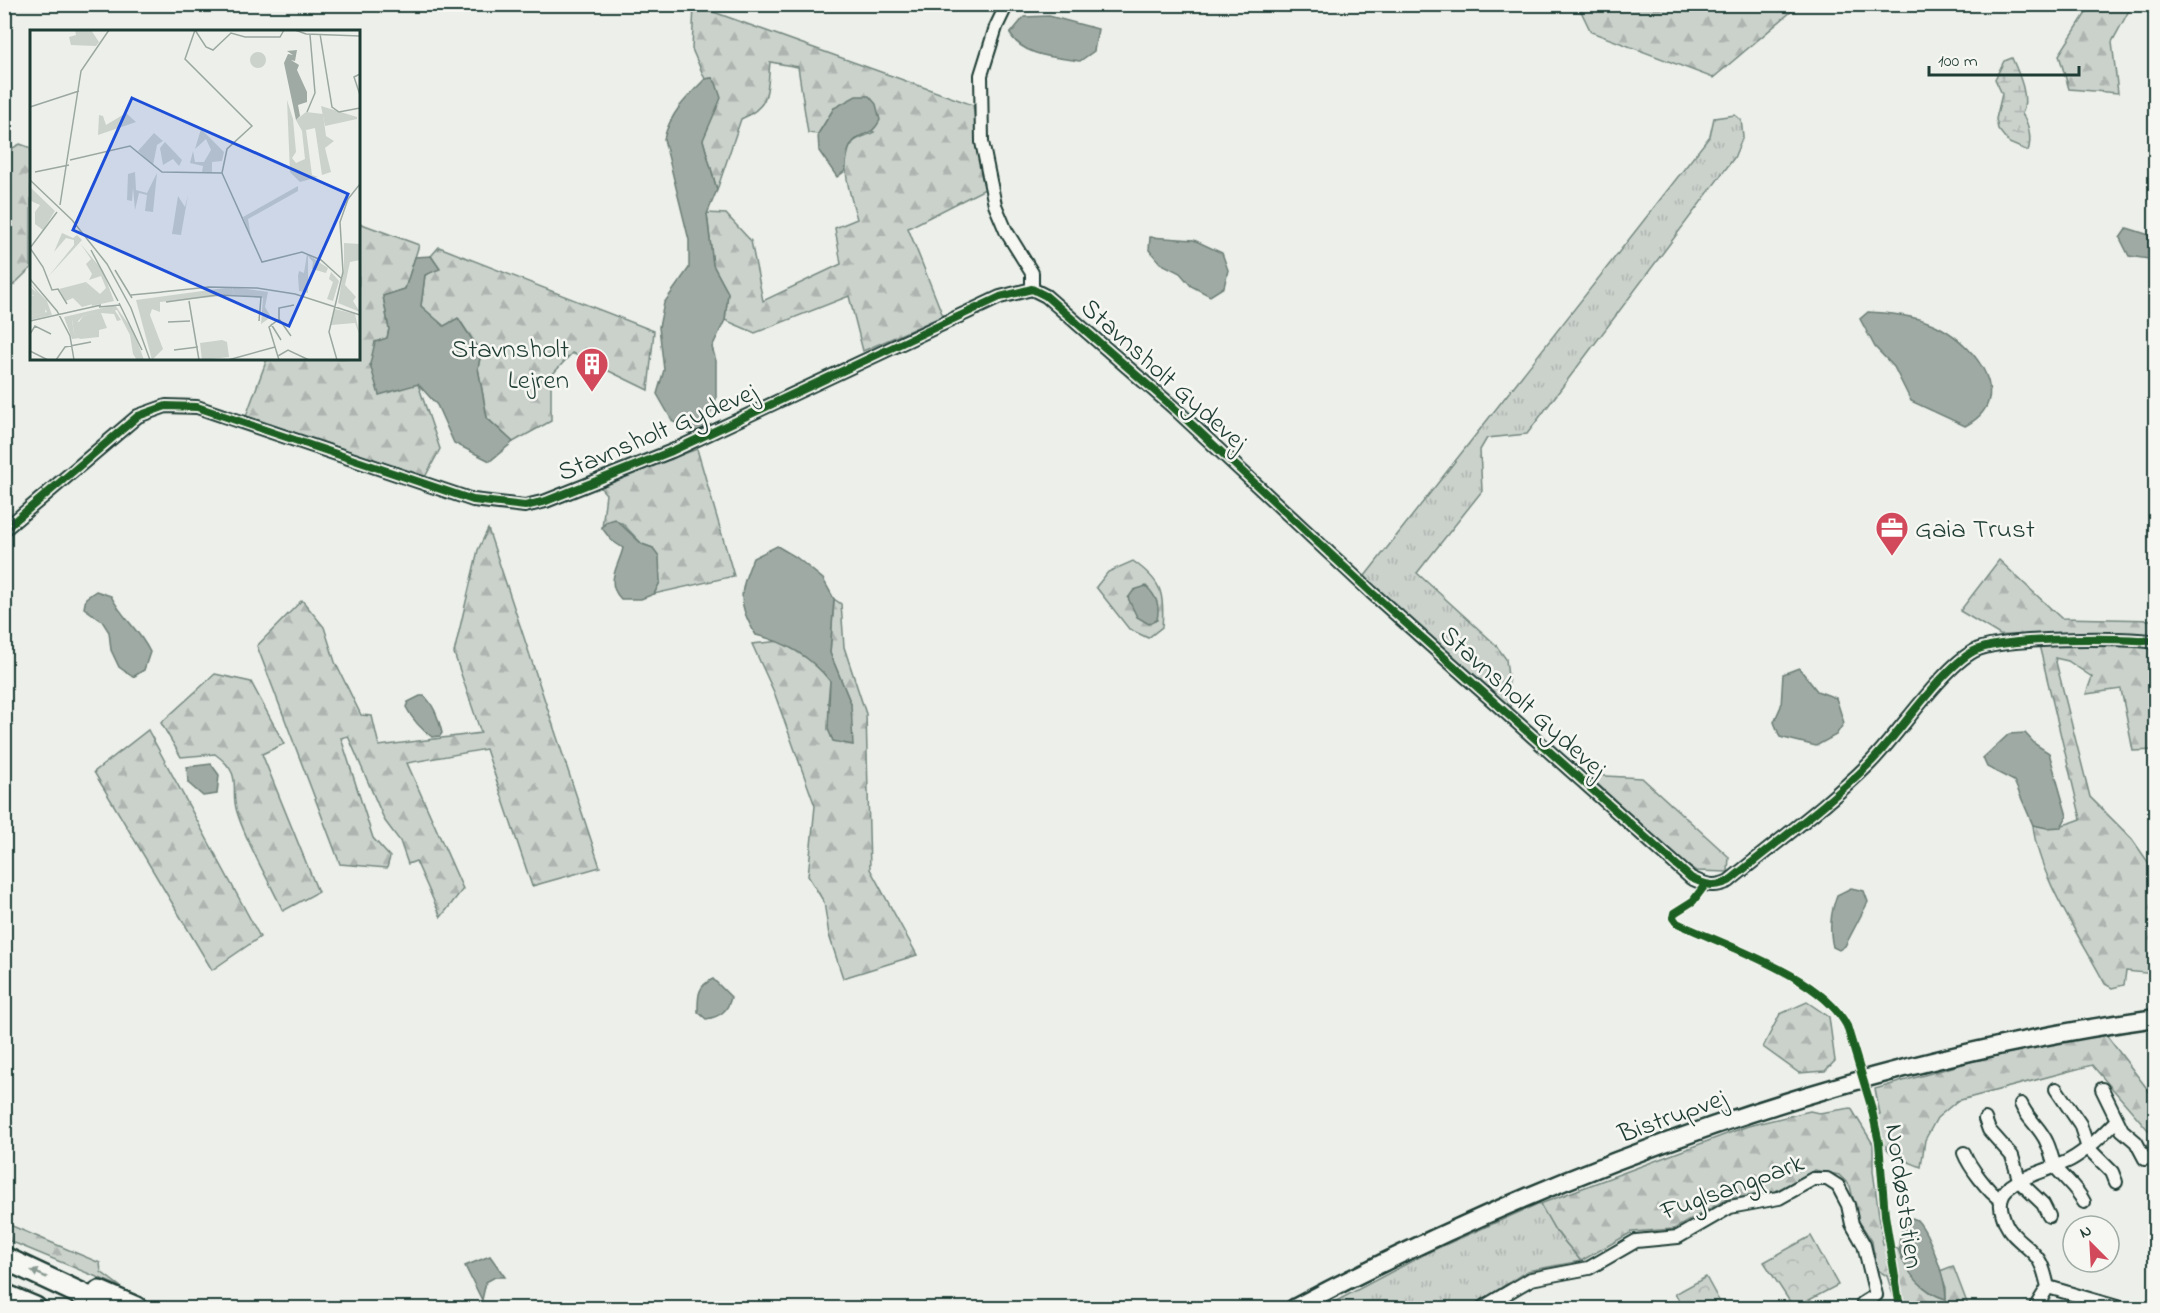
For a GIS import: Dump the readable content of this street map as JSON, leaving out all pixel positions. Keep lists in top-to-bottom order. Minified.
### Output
{"streets":{"main road":["Bistrupvej"],"street":["Stavnsholt Gydevej","Fuglsangpark"],"cycle path":["Nordøststien"]},"places":{"building":["Stavnsholt Lejren"],"office":["Gaia Trust"]},"scale_bar":"100 m","north":"top left"}
